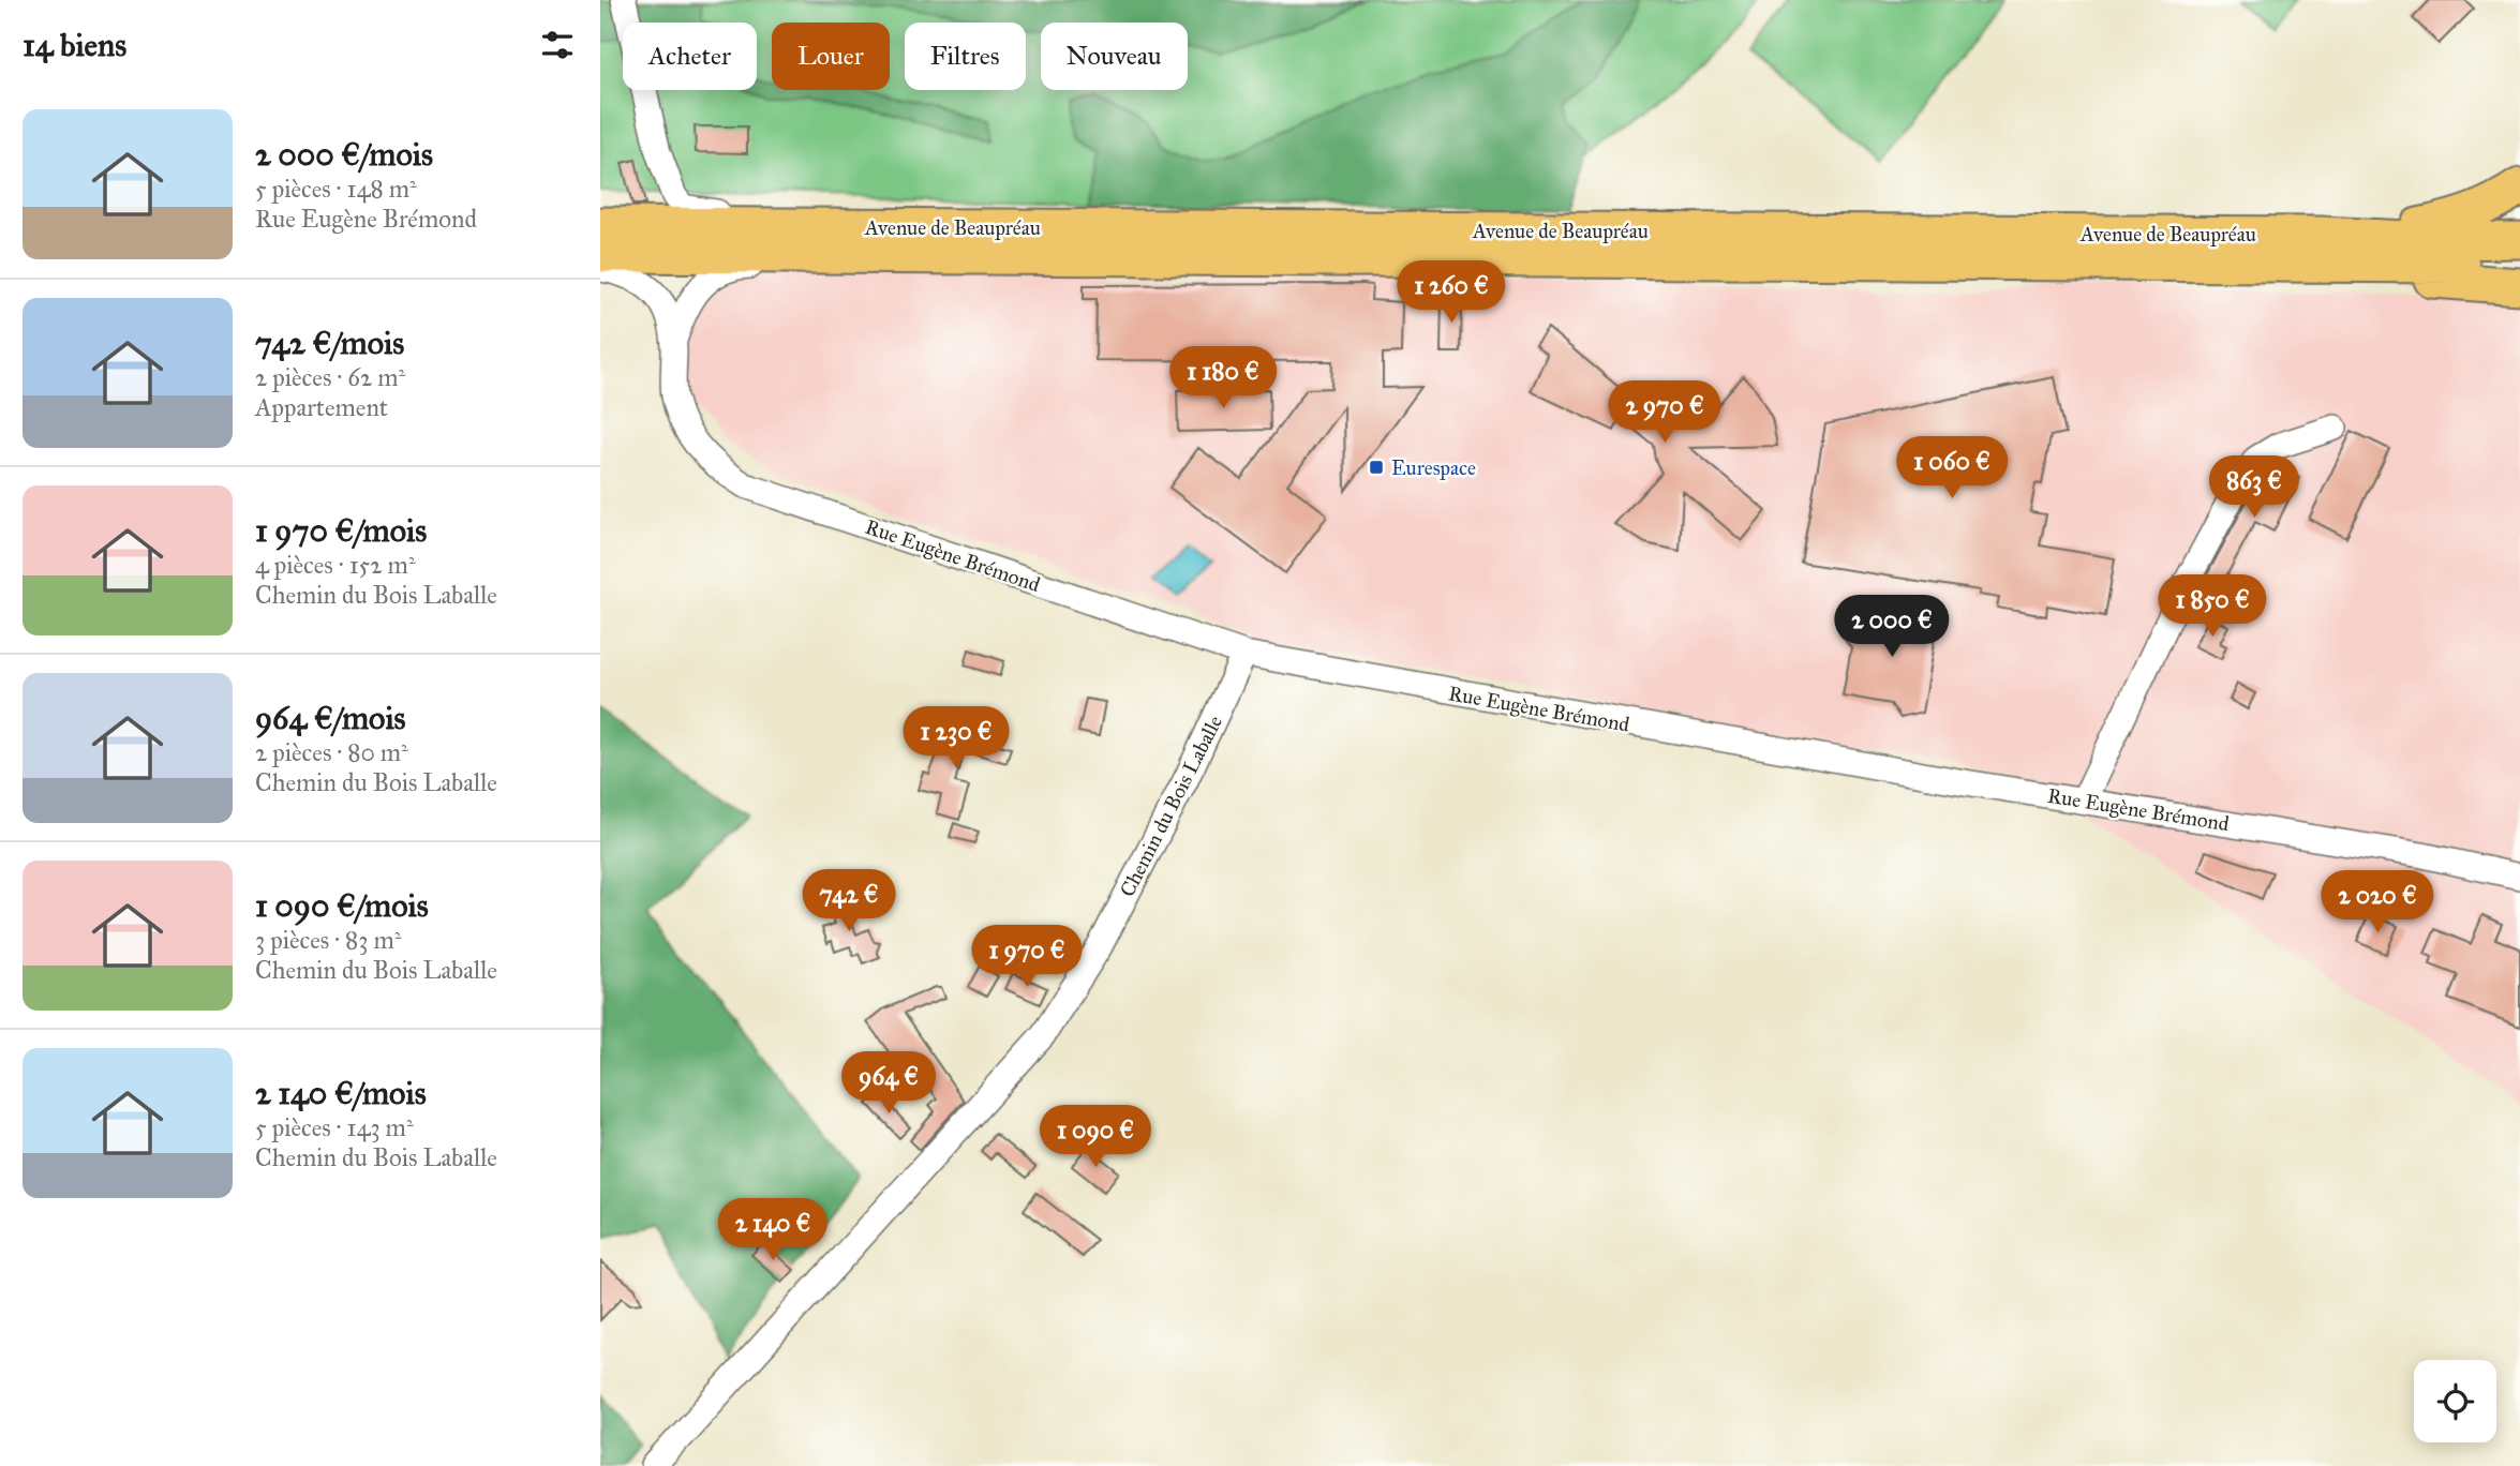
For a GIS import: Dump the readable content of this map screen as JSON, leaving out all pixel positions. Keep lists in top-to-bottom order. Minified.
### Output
{"streets":{"highway":["Avenue de Beaupréau"],"street":["Rue Eugène Brémond","Chemin du Bois Laballe"]},"crossings":[["Avenue de Beaupréau","Rue Eugène Brémond"],["Rue Eugène Brémond","Chemin du Bois Laballe"]],"places":{"transit":["Eurespace"]},"page":{"heading":"14 biens","chip":["Acheter","Louer","Filtres","Nouveau"],"list":[{"name":"2 000 €/mois","note":"5 pièces · 148 m² · Rue Eugène Brémond"},{"name":"742 €/mois","note":"2 pièces · 62 m² · Appartement"},{"name":"1 970 €/mois","note":"4 pièces · 152 m² · Chemin du Bois Laballe"},{"name":"964 €/mois","note":"2 pièces · 80 m² · Chemin du Bois Laballe"},{"name":"1 090 €/mois","note":"3 pièces · 83 m² · Chemin du Bois Laballe"},{"name":"2 140 €/mois","note":"5 pièces · 143 m² · Chemin du Bois Laballe"}],"price":["1 260 €","1 180 €","2 970 €","1 060 €","863 €","1 850 €","2 000 €","1 230 €","742 €","2 020 €","1 970 €","964 €","1 090 €","2 140 €"]}}
